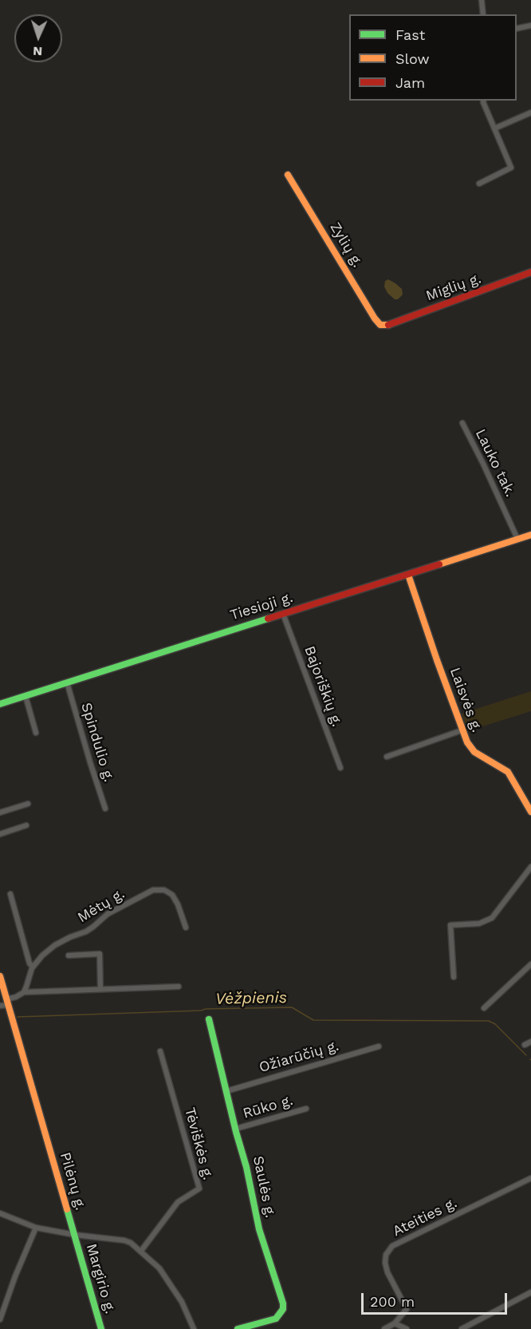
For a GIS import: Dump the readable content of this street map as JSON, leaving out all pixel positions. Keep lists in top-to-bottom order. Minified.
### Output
{"streets":{"street":["Zylių g.","Miglių g.","Lauko tak.","Tiesioji g.","Bajoriškių g.","Laisvės g.","Spindulio g.","Mėtų g.","Ožiarūčių g.","Rūko g.","Tėviškės g.","Pilėnų g.","Saulės g.","Ateities g.","Margirio g."]},"crossings":[["Zylių g.","Miglių g."],["Lauko tak.","Tiesioji g."],["Tiesioji g.","Bajoriškių g."],["Tiesioji g.","Laisvės g."],["Tiesioji g.","Spindulio g."],["Ožiarūčių g.","Saulės g."],["Rūko g.","Saulės g."],["Pilėnų g.","Margirio g."]],"water":["Vėžpienis"],"legend":["Fast","Slow","Jam"],"scale_bar":"200 m","north":"bottom"}
